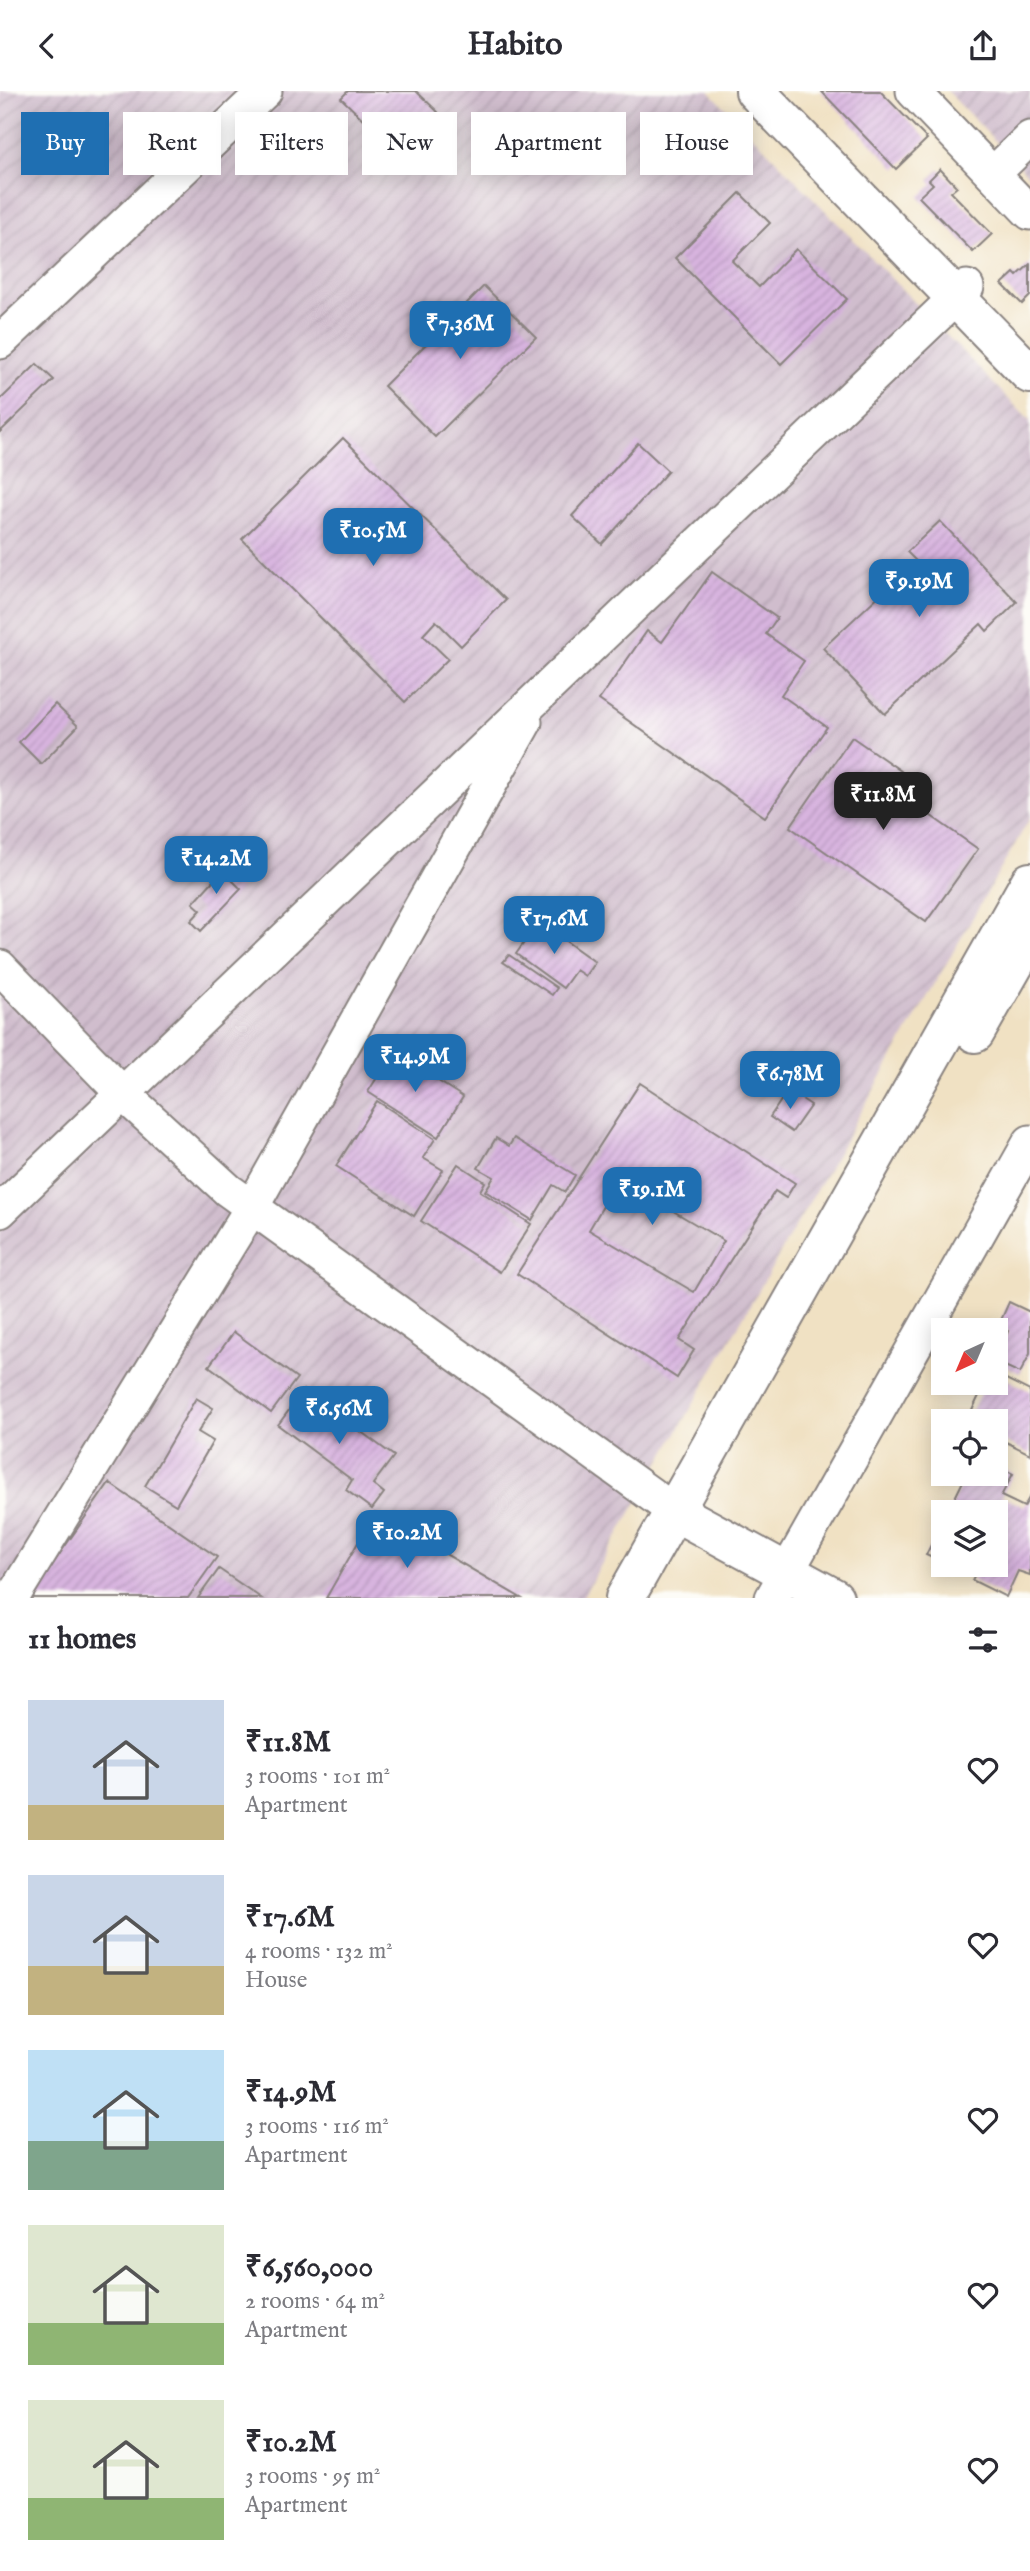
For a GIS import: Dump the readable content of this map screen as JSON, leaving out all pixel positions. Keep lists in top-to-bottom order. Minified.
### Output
{"north":"bottom left","page":{"header":"Habito","chip":["Buy","Rent","Filters","New","Apartment","House"],"price":["₹7.36M","₹10.5M","₹9.19M","₹11.8M","₹14.2M","₹17.6M","₹14.9M","₹6.78M","₹19.1M","₹6.56M","₹10.2M"],"heading":"11 homes","list":[{"name":"₹11.8M","note":"3 rooms · 101 m² · Apartment"},{"name":"₹17.6M","note":"4 rooms · 132 m² · House"},{"name":"₹14.9M","note":"3 rooms · 116 m² · Apartment"},{"name":"₹6,560,000","note":"2 rooms · 64 m² · Apartment"},{"name":"₹10.2M","note":"3 rooms · 95 m² · Apartment"}]}}
